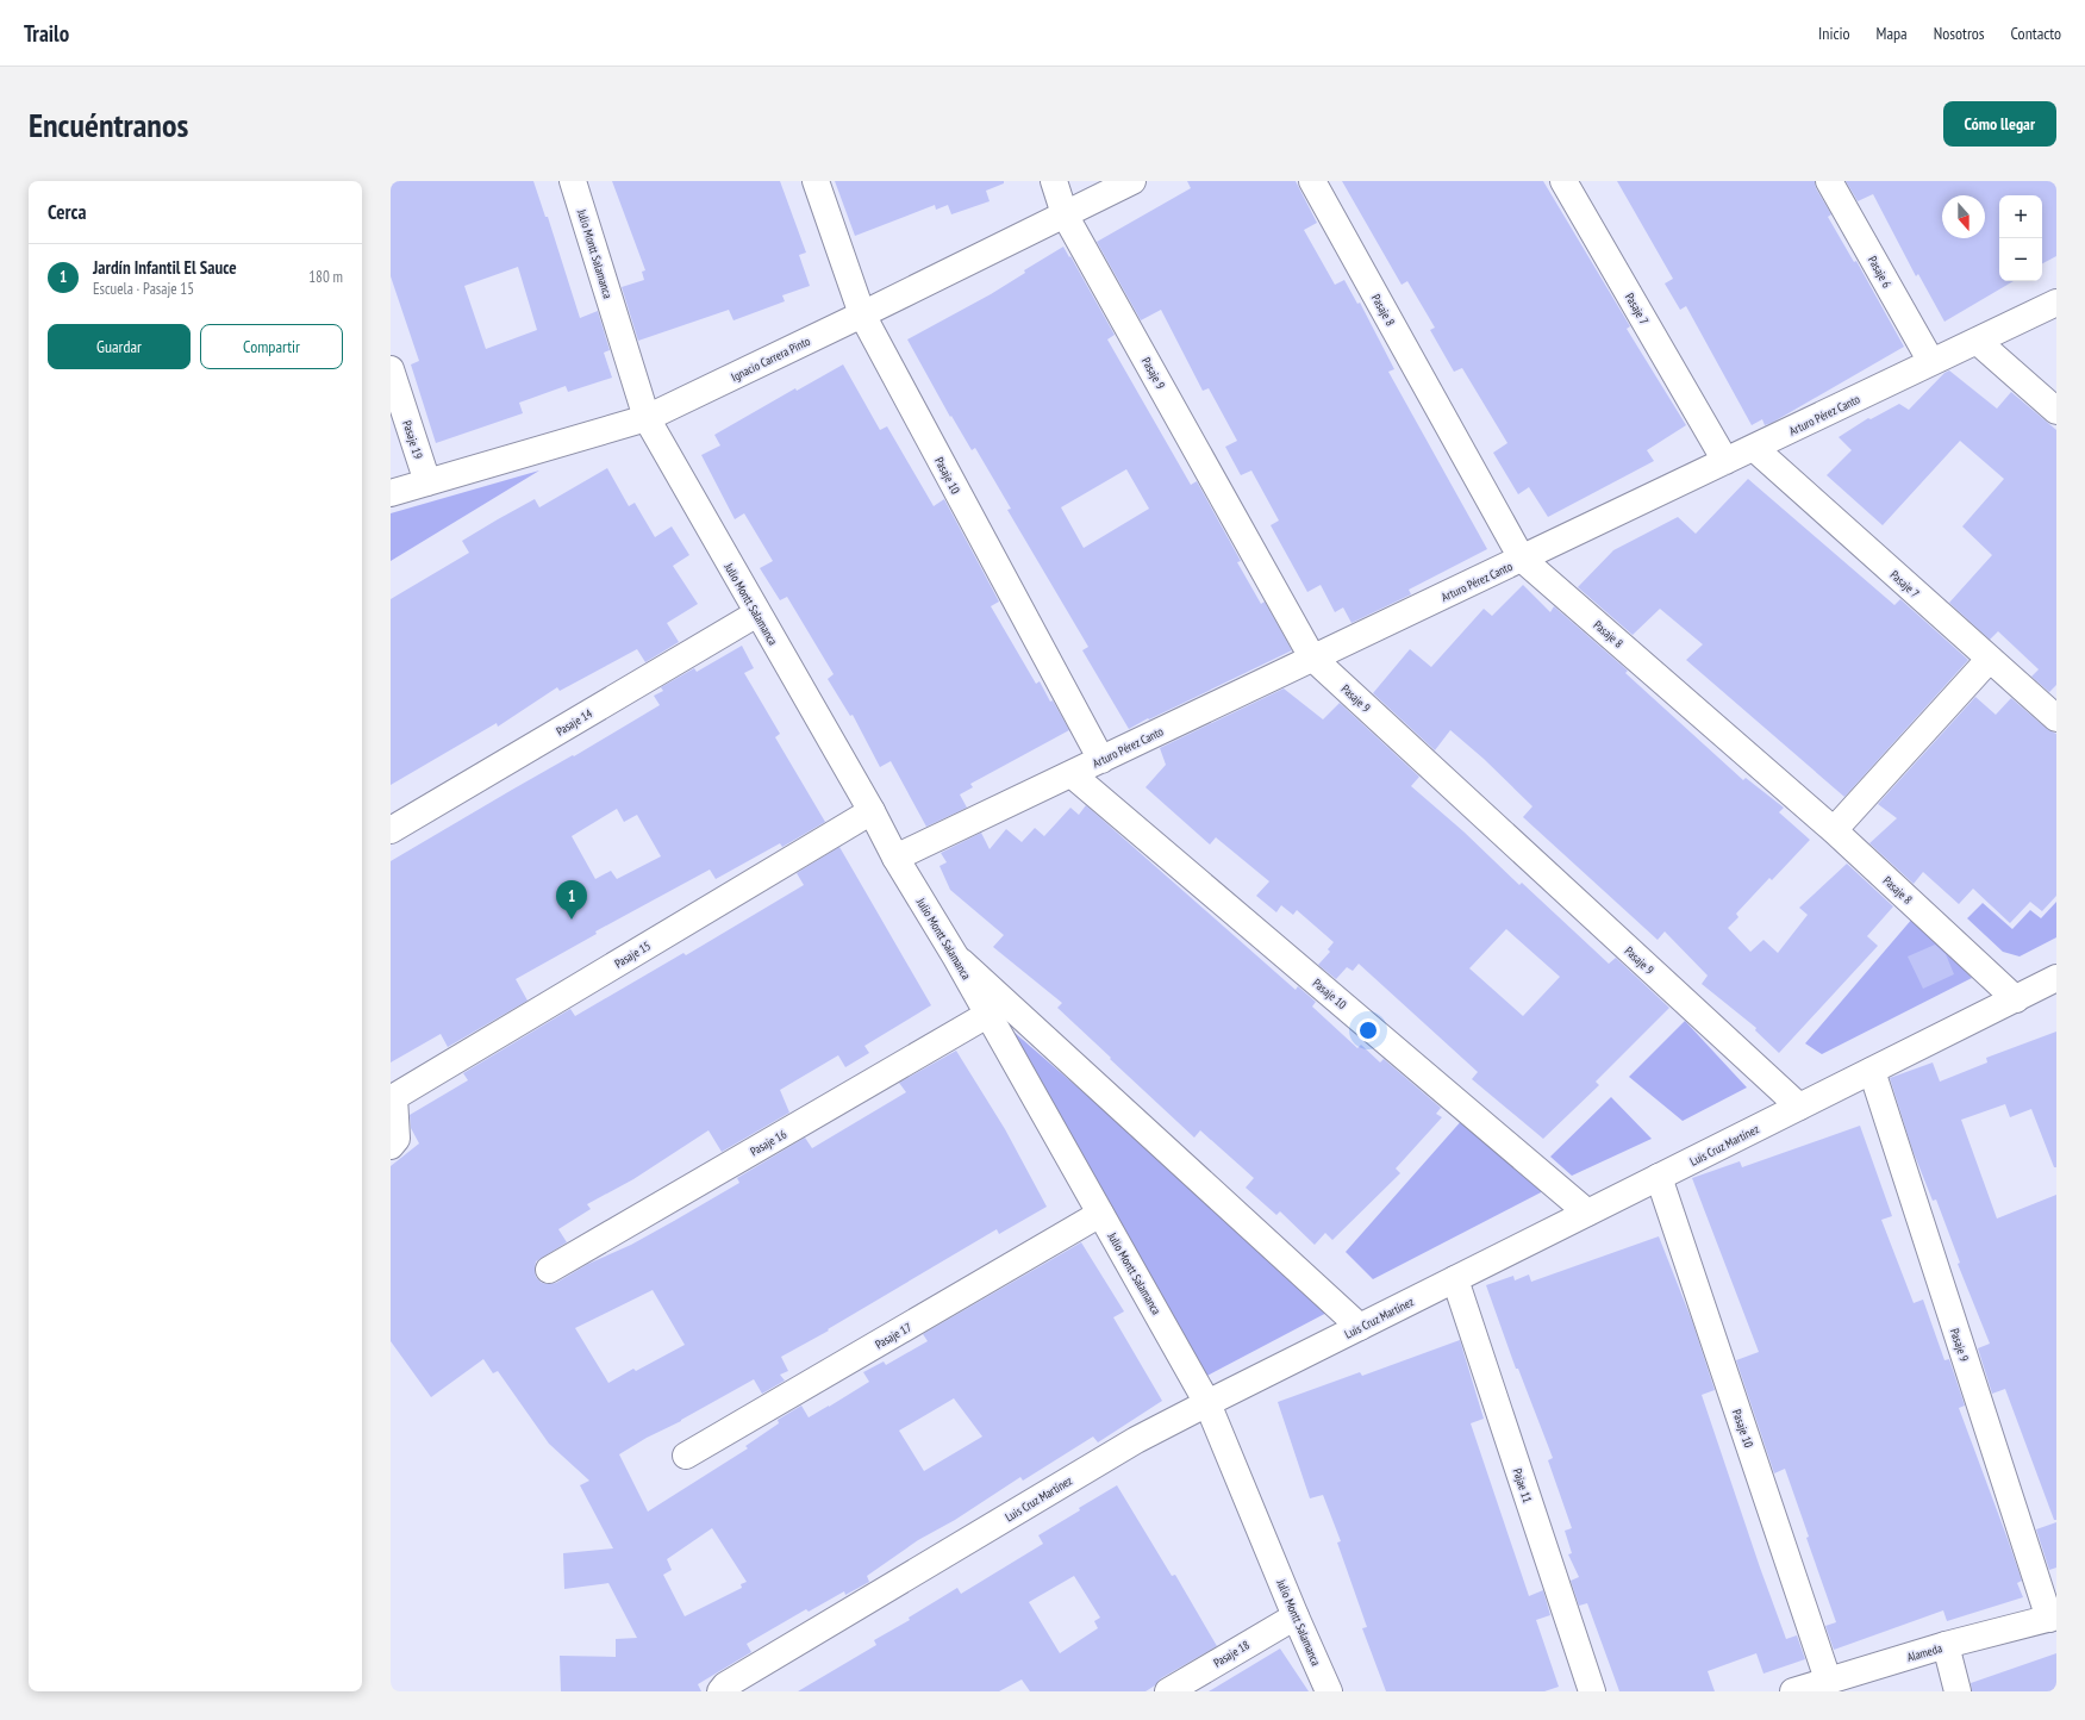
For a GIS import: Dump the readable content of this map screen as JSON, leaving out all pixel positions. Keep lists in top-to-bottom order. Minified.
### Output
{"streets":{"street":["Julio Montt Salamanca","Pasaje 6","Pasaje 7","Pasaje 8","Ignacio Carrera Pinto","Pasaje 9","Arturo Pérez Canto","Pasaje 19","Pasaje 10","Pasaje 14","Pasaje 15","Pasaje 16","Luis Cruz Martínez","Pasaje 17","Pajae 11","Alameda","Pasaje 18"]},"crossings":[["Julio Montt Salamanca","Ignacio Carrera Pinto"],["Julio Montt Salamanca","Arturo Pérez Canto"],["Julio Montt Salamanca","Pasaje 14"],["Julio Montt Salamanca","Pasaje 15"],["Julio Montt Salamanca","Pasaje 16"],["Julio Montt Salamanca","Luis Cruz Martínez"],["Julio Montt Salamanca","Pasaje 17"],["Julio Montt Salamanca","Pasaje 18"],["Pasaje 6","Arturo Pérez Canto"],["Pasaje 7","Arturo Pérez Canto"],["Pasaje 8","Arturo Pérez Canto"],["Pasaje 8","Luis Cruz Martínez"],["Ignacio Carrera Pinto","Pasaje 9"],["Ignacio Carrera Pinto","Pasaje 19"],["Ignacio Carrera Pinto","Pasaje 10"],["Pasaje 9","Arturo Pérez Canto"],["Pasaje 9","Luis Cruz Martínez"],["Pasaje 9","Alameda"],["Arturo Pérez Canto","Pasaje 10"],["Pasaje 10","Luis Cruz Martínez"],["Pasaje 10","Alameda"],["Luis Cruz Martínez","Pajae 11"]],"north":"bottom","page":{"header":"Trailo","nav":["Inicio","Mapa","Nosotros","Contacto"],"buttons":["Cómo llegar",["Guardar","Compartir"]],"title":"Encuéntranos","heading":"Cerca","map_buttons":["+","−"],"list":[{"mark":"1","name":"Jardín Infantil El Sauce","note":"Escuela · Pasaje 15","value":"180 m"}],"pins":"1"}}
